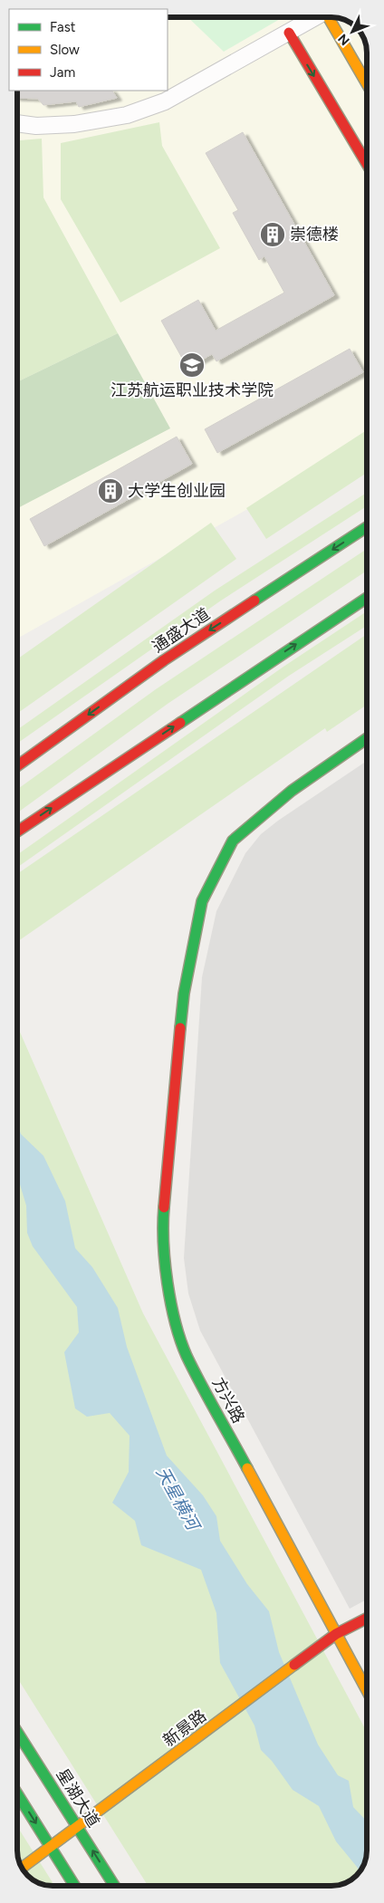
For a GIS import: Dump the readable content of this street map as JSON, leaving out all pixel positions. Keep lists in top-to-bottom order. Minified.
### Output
{"streets":{"street":["通盛大道","方兴路","新景路","星湖大道"]},"crossings":[["方兴路","新景路"],["新景路","星湖大道"]],"water":["天星横河"],"places":{"building":["崇德楼","大学生创业园"],"school or university":["江苏航运职业技术学院"]},"legend":["Fast","Slow","Jam"],"north":"bottom left"}
